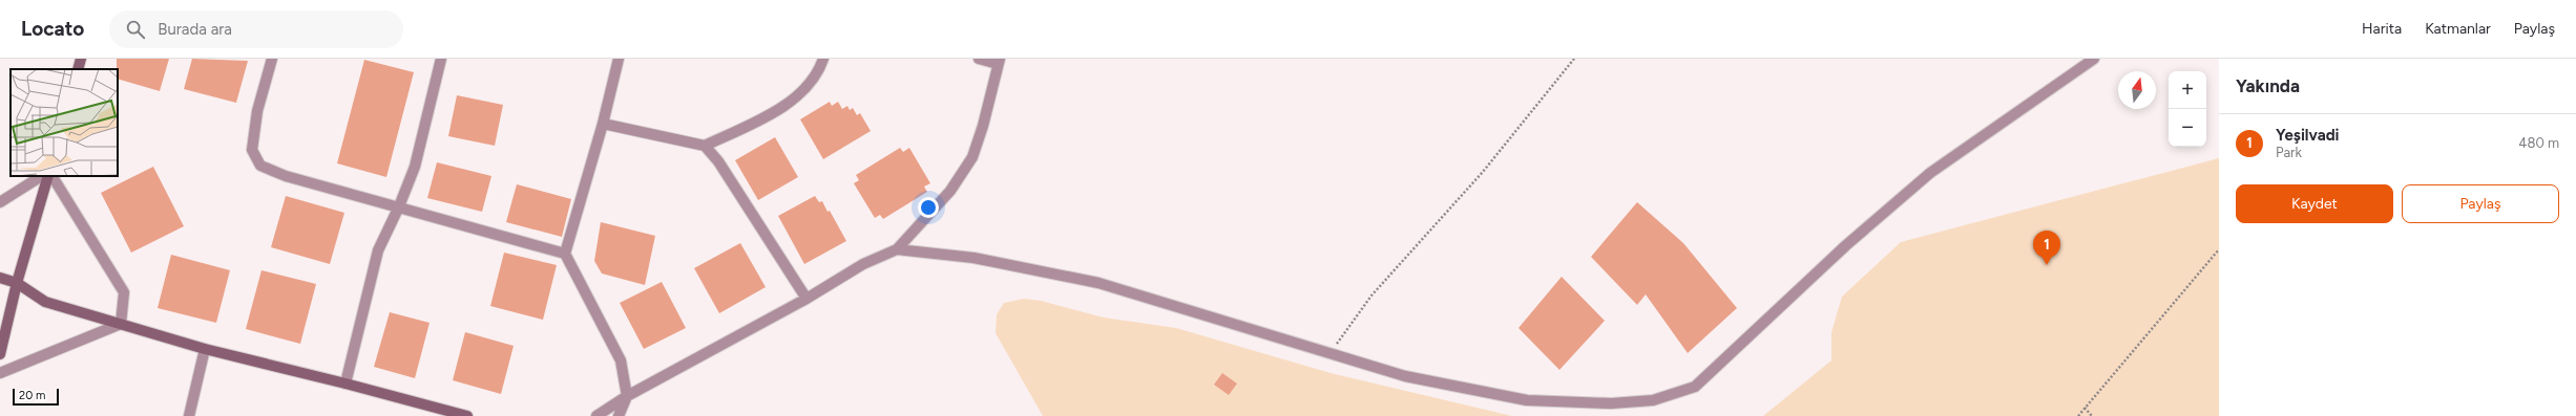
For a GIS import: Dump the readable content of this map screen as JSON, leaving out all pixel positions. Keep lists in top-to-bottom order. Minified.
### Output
{"scale_bar":"20 m","north":"top","page":{"header":"Locato","search":"Burada ara","nav":["Harita","Katmanlar","Paylaş"],"heading":"Yakında","map_buttons":["+","−"],"list":[{"mark":"1","name":"Yeşilvadi","note":"Park","value":"480 m"}],"buttons":["Kaydet","Paylaş"],"pins":"1","scale":"20 m"}}
